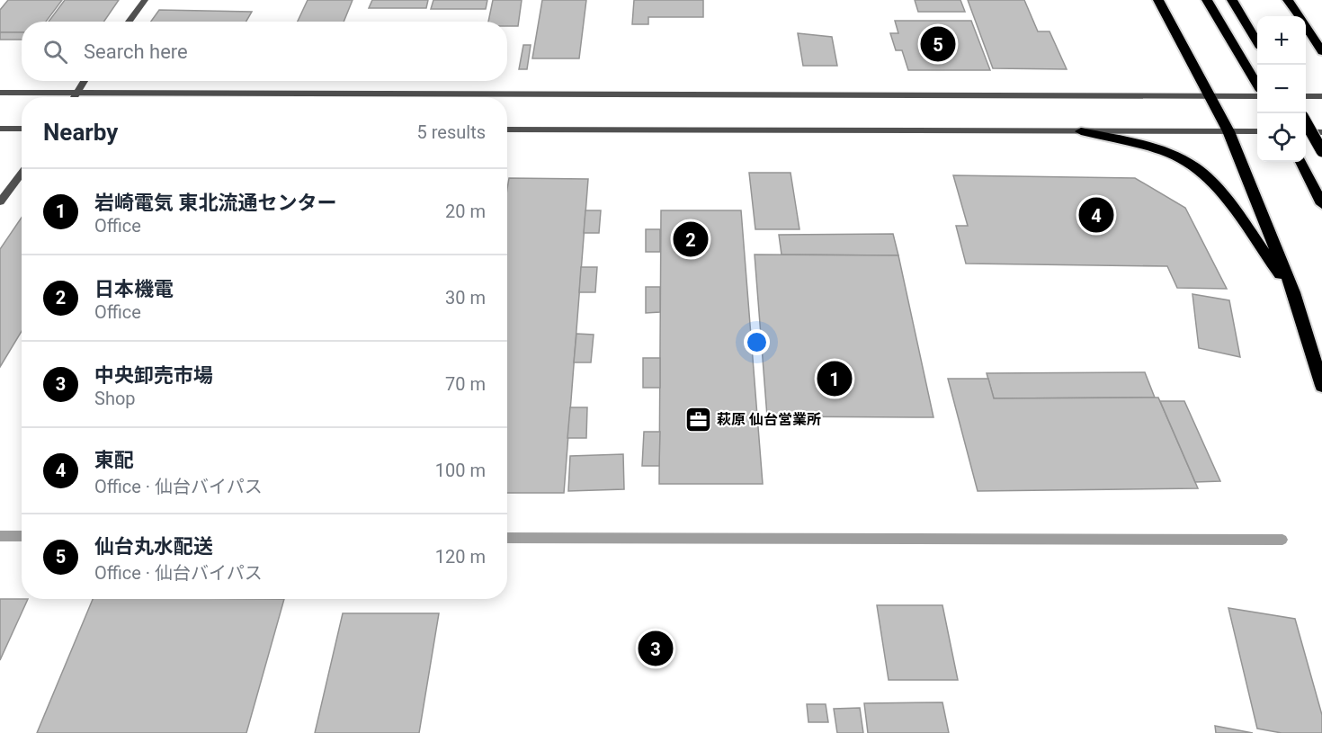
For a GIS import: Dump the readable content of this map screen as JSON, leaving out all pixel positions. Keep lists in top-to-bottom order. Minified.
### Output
{"places":{"office":["萩原 仙台営業所"]},"page":{"map_buttons":["+","−"],"search":"Search here","pins":["5","4","2","1","3"],"heading":["Nearby","5 results"],"list":[{"mark":"1","name":"岩崎電気 東北流通センター","note":"Office","value":"20 m"},{"mark":"2","name":"日本機電","note":"Office","value":"30 m"},{"mark":"3","name":"中央卸売市場","note":"Shop","value":"70 m"},{"mark":"4","name":"東配","note":"Office · 仙台バイパス","value":"100 m"},{"mark":"5","name":"仙台丸水配送","note":"Office · 仙台バイパス","value":"120 m"}]}}
